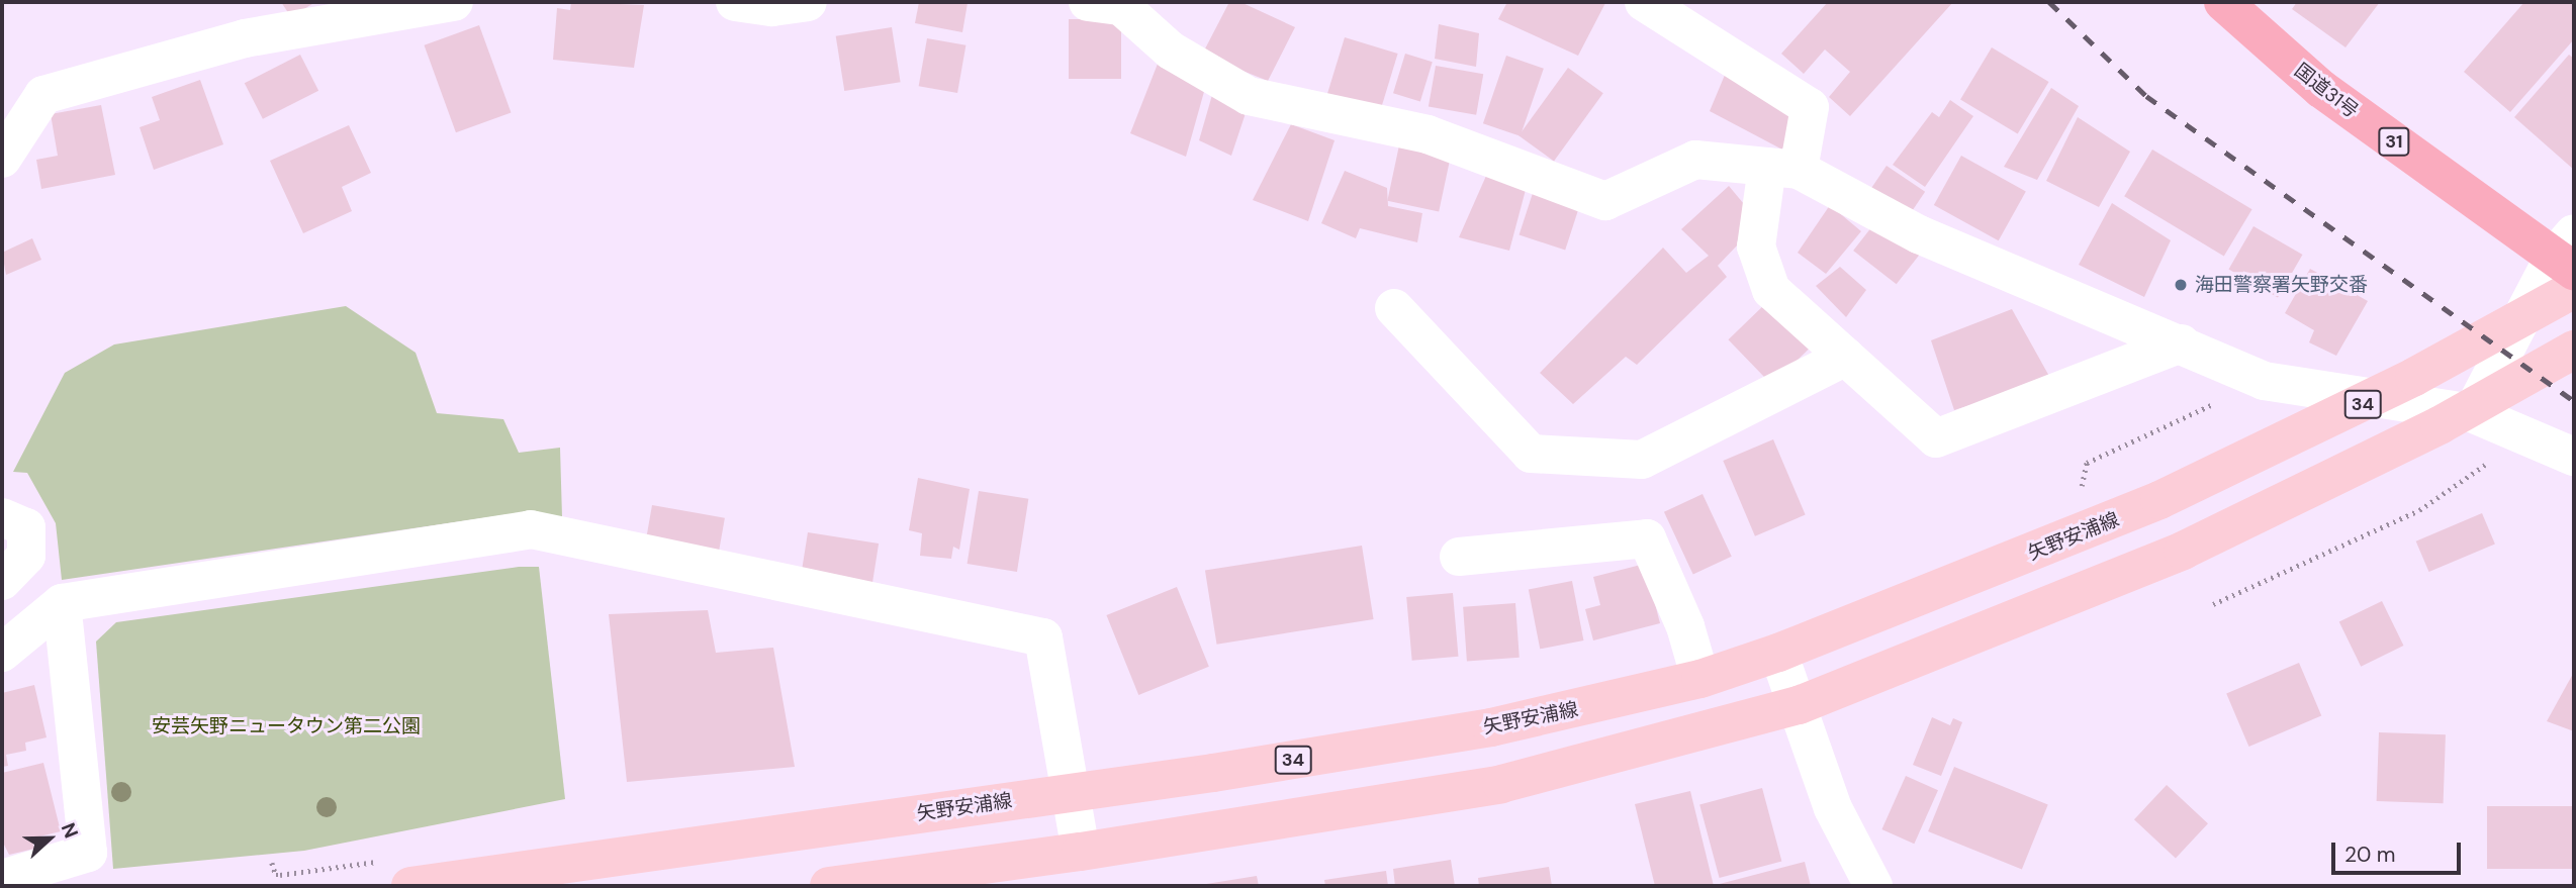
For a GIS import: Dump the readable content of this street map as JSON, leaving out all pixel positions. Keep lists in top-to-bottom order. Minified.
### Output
{"streets":{"highway":["国道31号","31"],"main road":["34","矢野安浦線"]},"parks":["安芸矢野ニュータウン第二公園"],"places":["海田警察署矢野交番"],"scale_bar":"20 m","north":"right"}
